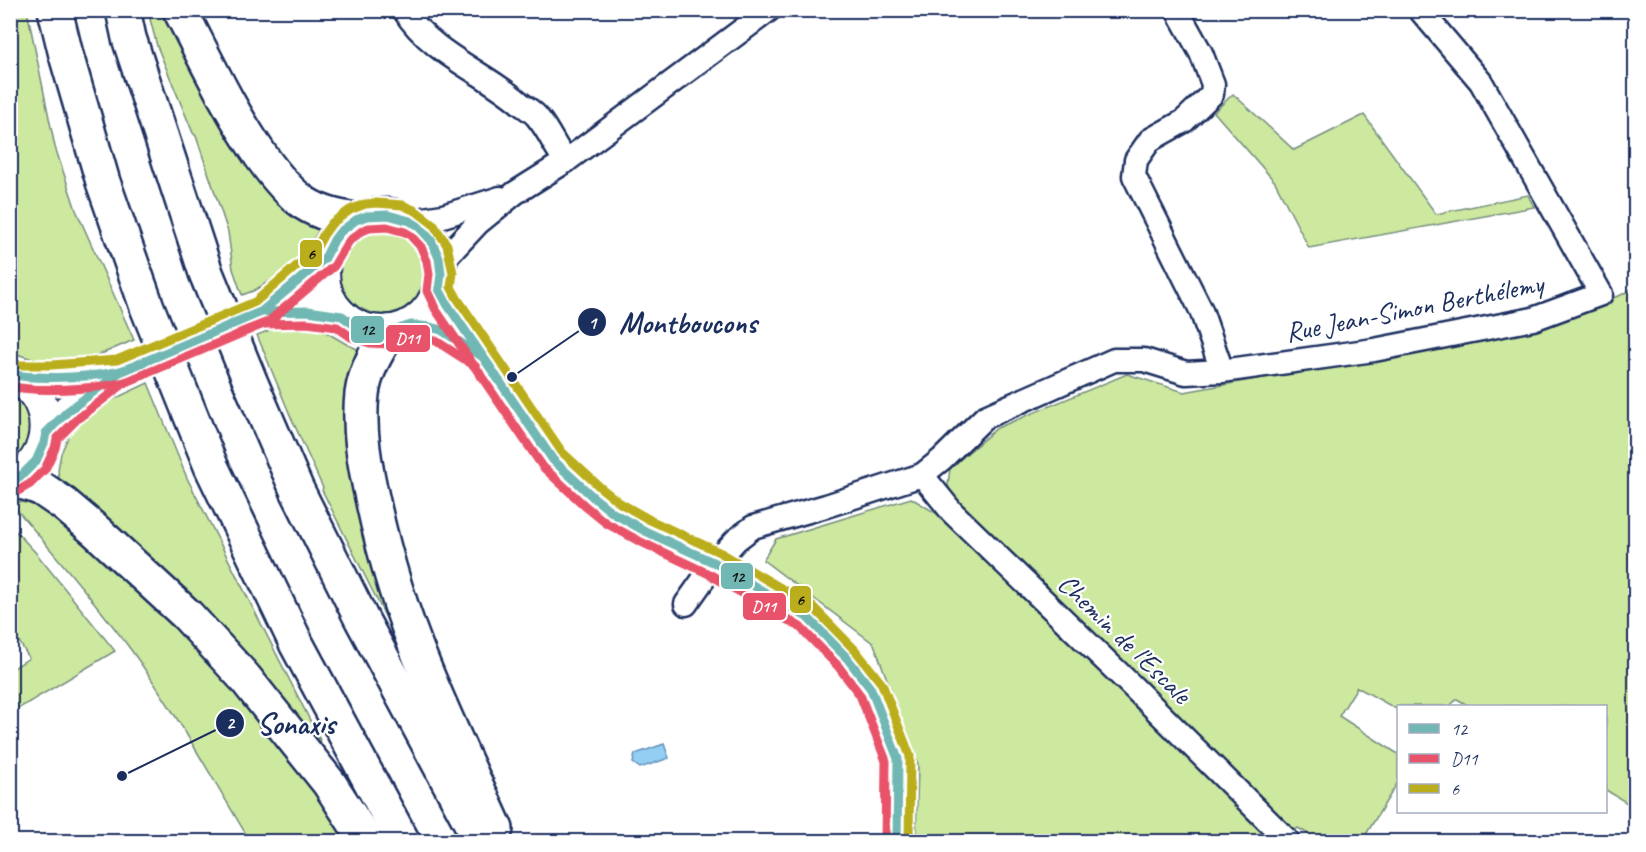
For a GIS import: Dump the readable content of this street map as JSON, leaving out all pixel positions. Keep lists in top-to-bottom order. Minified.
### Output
{"streets":{"street":["Rue Jean-Simon Berthélemy","Chemin de l'Escale"]},"crossings":[["Rue Jean-Simon Berthélemy","Chemin de l'Escale"]],"places":["Montboucons","Sonaxis"],"lines":["transit line 6","transit line 12","transit line D11"],"legend":["12","D11","6"]}
